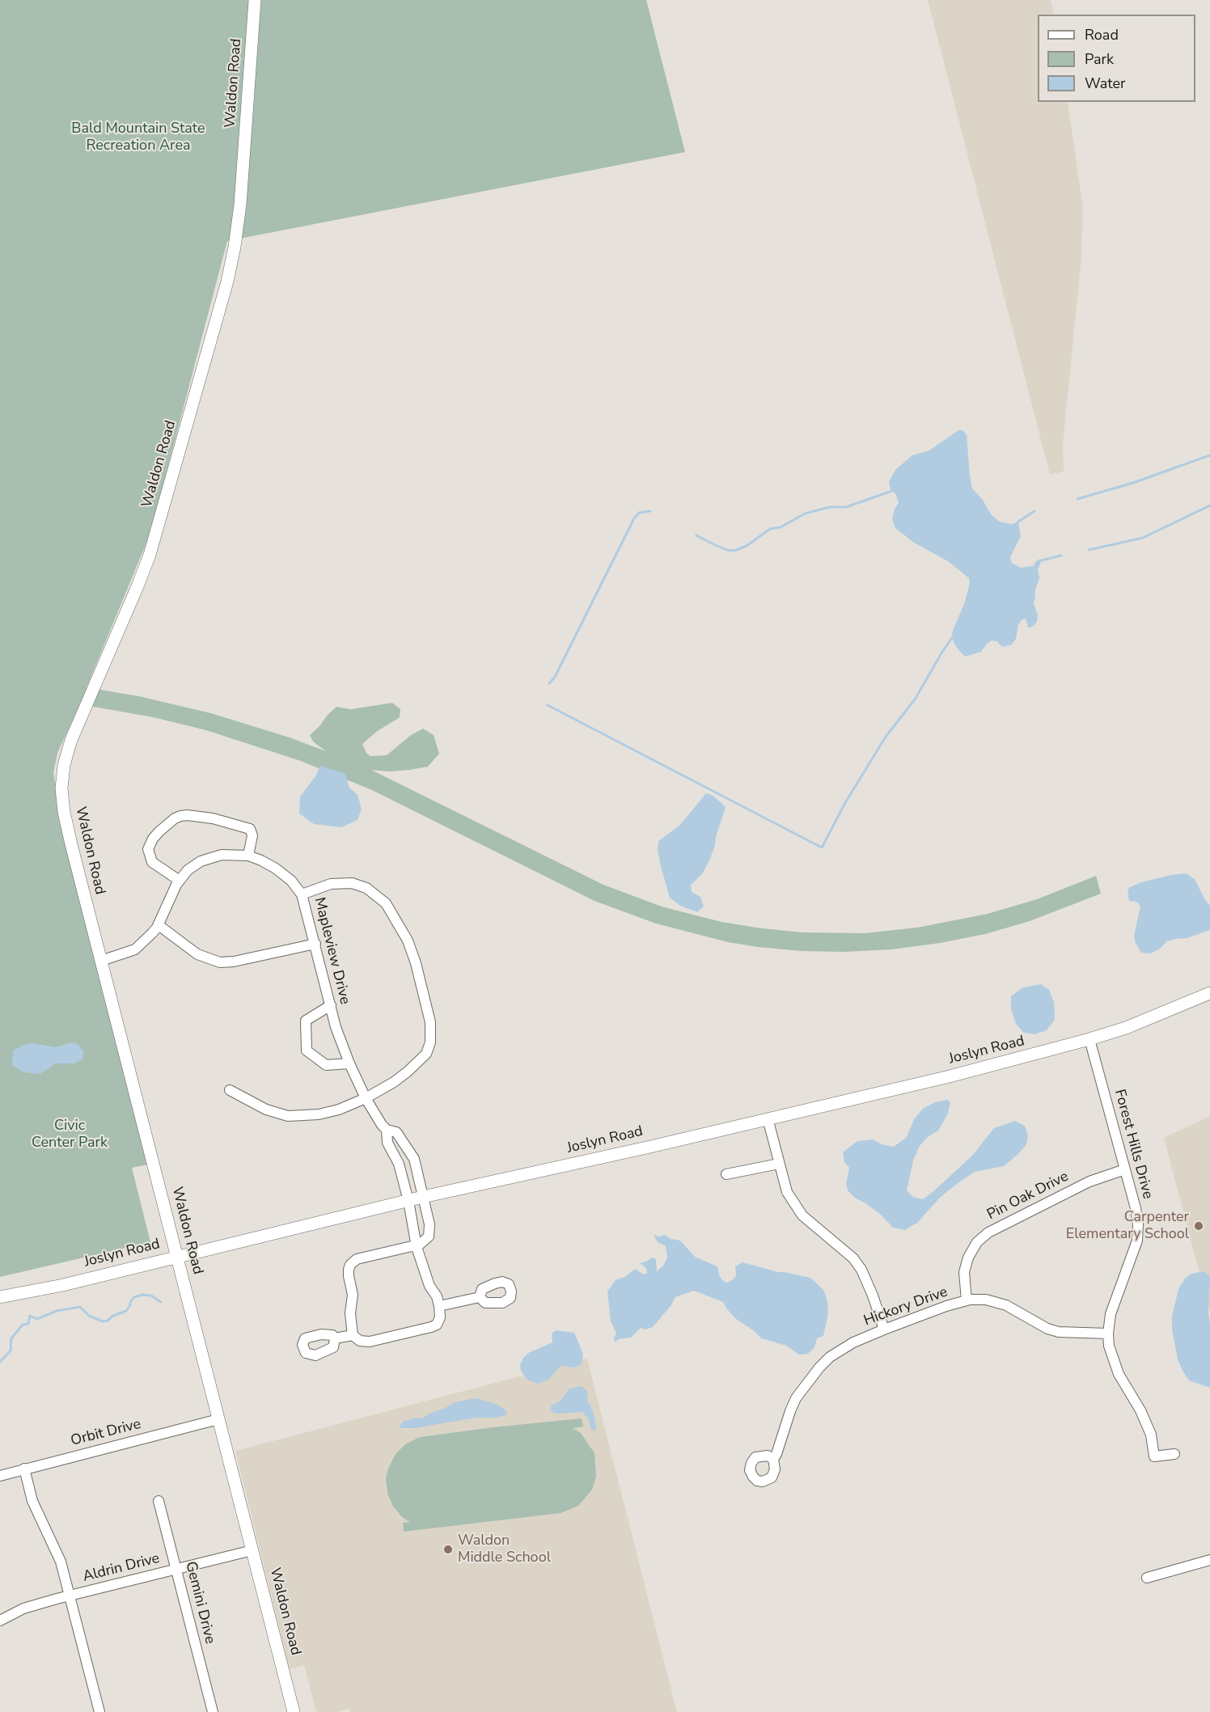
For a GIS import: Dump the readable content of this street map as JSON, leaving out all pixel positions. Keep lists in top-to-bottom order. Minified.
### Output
{"streets":{"street":["Waldon Road","Mapleview Drive","Joslyn Road","Forest Hills Drive","Pin Oak Drive","Hickory Drive","Orbit Drive","Aldrin Drive","Gemini Drive"]},"crossings":[["Waldon Road","Mapleview Drive"],["Waldon Road","Joslyn Road"],["Waldon Road","Orbit Drive"],["Waldon Road","Aldrin Drive"],["Mapleview Drive","Joslyn Road"],["Joslyn Road","Forest Hills Drive"],["Forest Hills Drive","Pin Oak Drive"],["Forest Hills Drive","Hickory Drive"],["Pin Oak Drive","Hickory Drive"],["Aldrin Drive","Gemini Drive"]],"parks":["Bald Mountain State Recreation Area","Civic Center Park"],"places":["Carpenter Elementary School","Waldon Middle School"],"legend":["Road","Park","Water"]}
